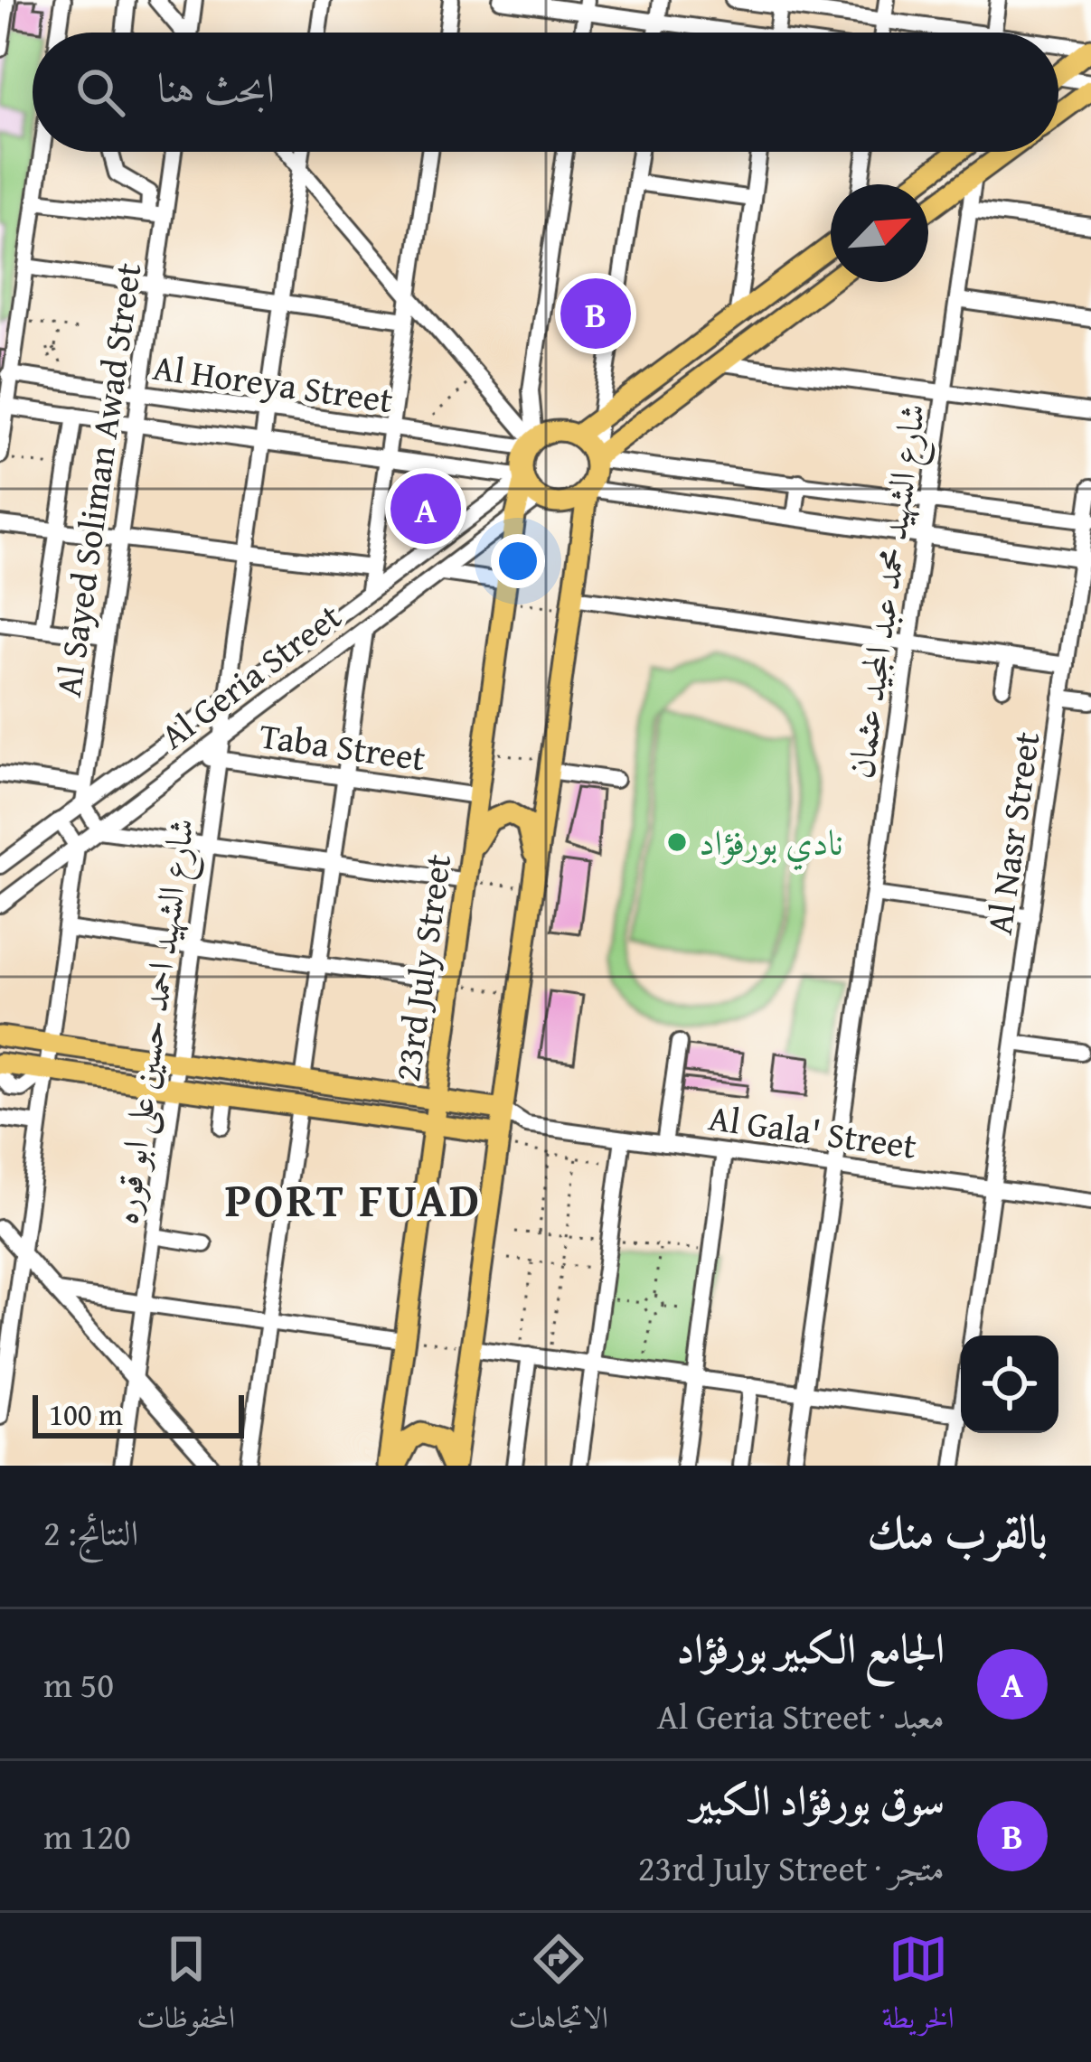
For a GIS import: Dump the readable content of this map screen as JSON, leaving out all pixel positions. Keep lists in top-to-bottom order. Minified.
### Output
{"streets":{"main road":["23rd July Street","Al Gala' Street"],"street":["Al Horeya Street","Al Sayed Soliman Awad Street","شارع الشهيد محمد عبد المجيد عثمان","Al Geria Street","Taba Street","Al Nasr Street","شارع الشهيد احمد حسين على ابو قوره"]},"crossings":[["Al Horeya Street","Al Sayed Soliman Awad Street"],["Al Horeya Street","Al Geria Street"],["Al Horeya Street","23rd July Street"],["Al Horeya Street","شارع الشهيد احمد حسين على ابو قوره"],["Al Sayed Soliman Awad Street","Al Geria Street"],["شارع الشهيد محمد عبد المجيد عثمان","Al Gala' Street"],["Al Geria Street","Taba Street"],["Al Geria Street","23rd July Street"],["Al Geria Street","شارع الشهيد احمد حسين على ابو قوره"],["Taba Street","23rd July Street"],["Taba Street","شارع الشهيد احمد حسين على ابو قوره"],["Al Nasr Street","Al Gala' Street"],["23rd July Street","Al Gala' Street"],["شارع الشهيد احمد حسين على ابو قوره","Al Gala' Street"]],"districts":["PORT FUAD"],"places":["نادي بورفؤاد"],"scale_bar":"100 m","north":"top right","page":{"search":"ابحث هنا","pins":["B","A"],"scale":"100 m","heading":["بالقرب منك","النتائج: 2"],"list":[{"mark":"A","name":"الجامع الكبير بورفؤاد","note":"معبد · Al Geria Street","value":"50 m"},{"mark":"B","name":"سوق بورفؤاد الكبير","note":"متجر · 23rd July Street","value":"120 m"}],"nav":["الخريطة","الاتجاهات","المحفوظات"]}}
